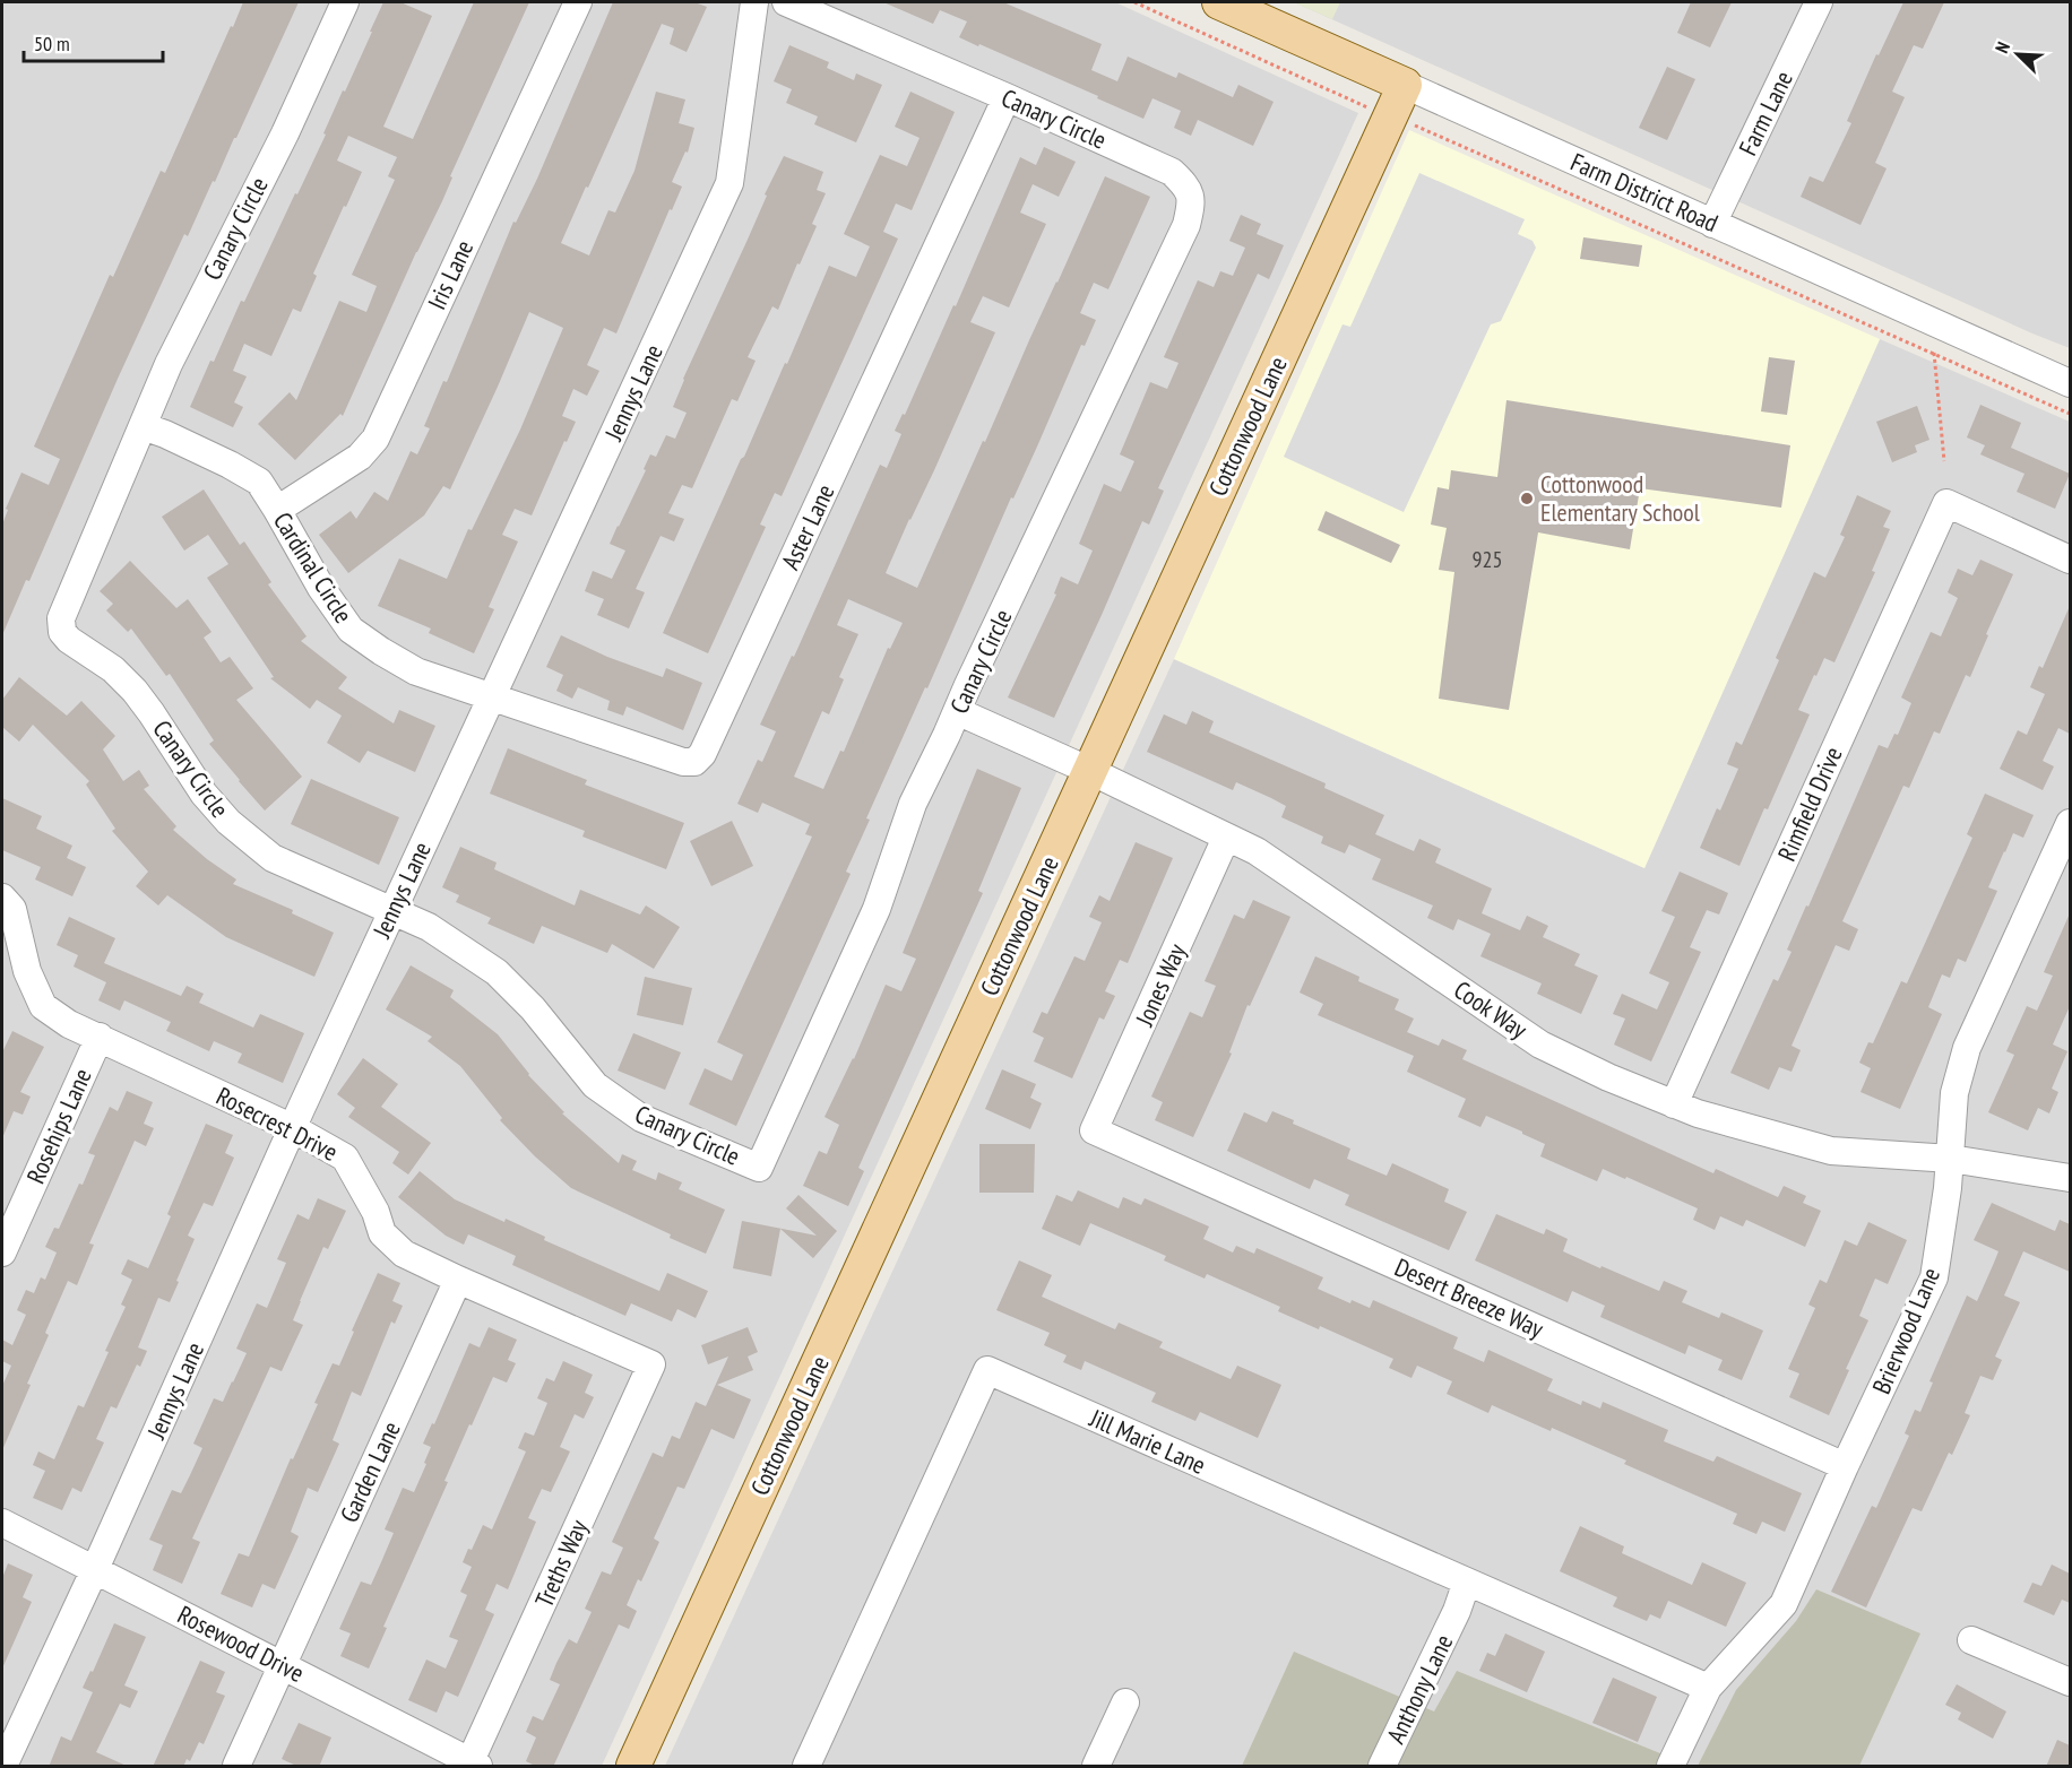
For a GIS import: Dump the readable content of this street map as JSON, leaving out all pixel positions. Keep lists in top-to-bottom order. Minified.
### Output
{"streets":{"main road":["Farm District Road","Cottonwood Lane"],"street":["Farm Lane","Canary Circle","Iris Lane","Jennys Lane","Aster Lane","Cardinal Circle","Rimfield Drive","Jones Way","Cook Way","Rosecrest Drive","Rosehips Lane","Desert Breeze Way","Brierwood Lane","Jill Marie Lane","Garden Lane","Treths Way","Rosewood Drive","Anthony Lane"]},"crossings":[["Farm Lane","Farm District Road"],["Canary Circle","Jennys Lane"],["Canary Circle","Aster Lane"],["Canary Circle","Cardinal Circle"],["Canary Circle","Cook Way"],["Farm District Road","Cottonwood Lane"],["Iris Lane","Cardinal Circle"],["Jennys Lane","Aster Lane"],["Jennys Lane","Cardinal Circle"],["Jennys Lane","Rosecrest Drive"],["Jennys Lane","Rosewood Drive"],["Cottonwood Lane","Cook Way"],["Aster Lane","Cardinal Circle"],["Rimfield Drive","Cook Way"],["Jones Way","Cook Way"],["Jones Way","Desert Breeze Way"],["Cook Way","Brierwood Lane"],["Rosecrest Drive","Rosehips Lane"],["Rosecrest Drive","Garden Lane"],["Rosecrest Drive","Treths Way"],["Desert Breeze Way","Brierwood Lane"],["Brierwood Lane","Jill Marie Lane"],["Jill Marie Lane","Anthony Lane"],["Garden Lane","Rosewood Drive"],["Treths Way","Rosewood Drive"]],"places":["Cottonwood Elementary School"],"house_numbers":["925"],"scale_bar":"50 m","north":"top left"}
